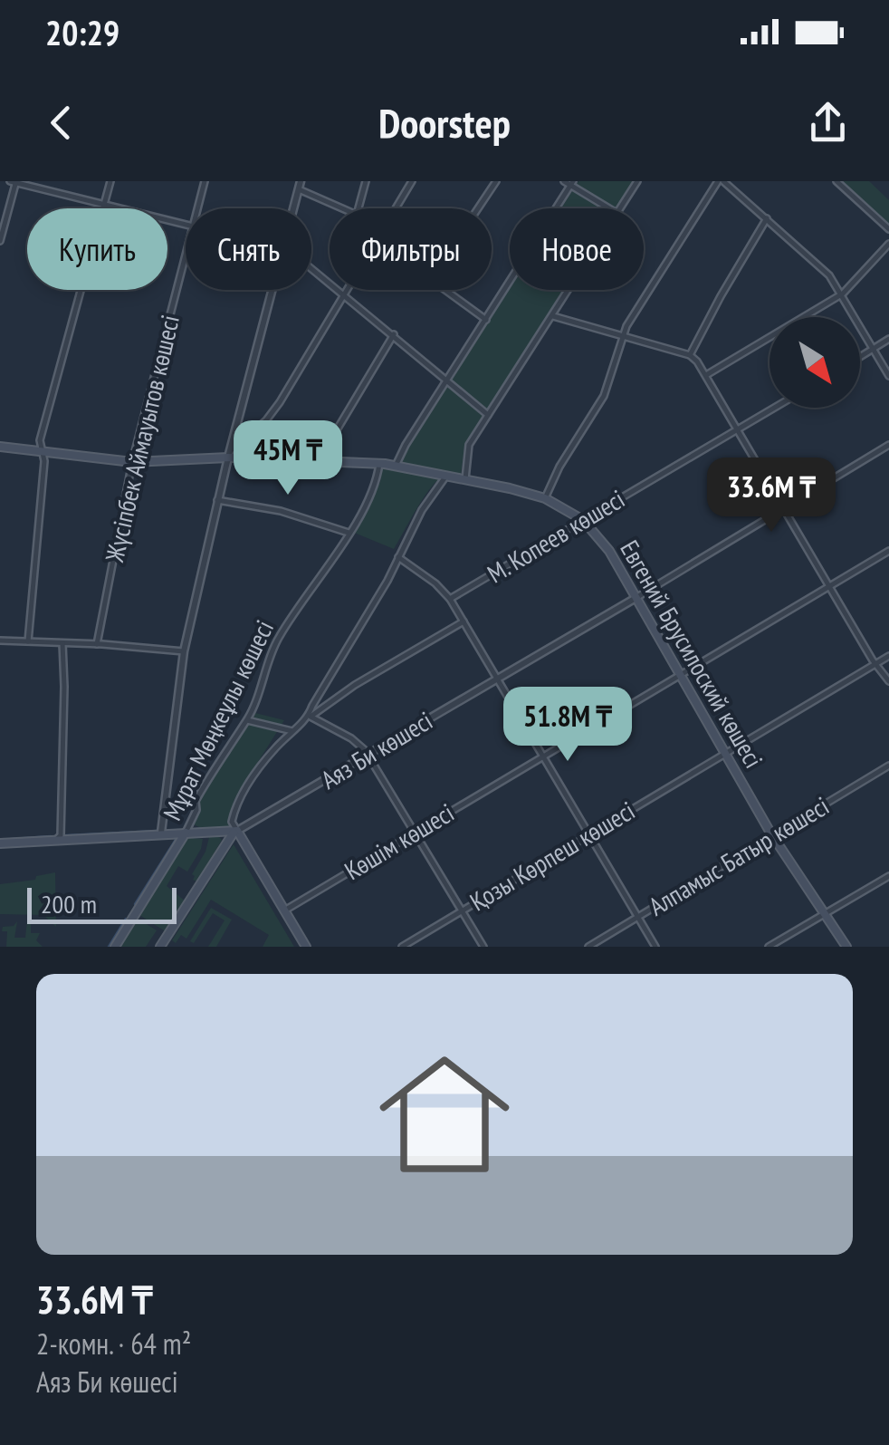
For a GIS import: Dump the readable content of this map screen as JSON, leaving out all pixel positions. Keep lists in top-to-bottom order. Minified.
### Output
{"streets":{"main road":["Евгений Брусилоский көшесі","Мұрат Мөңкеұлы көшесі"],"street":["Жүсіпбек Аймауытов көшесі","М. Копеев көшесі","Аяз Би көшесі","Көшім көшесі","Қозы Көрпеш көшесі","Алпамыс Батыр көшесі"]},"crossings":[["Жүсіпбек Аймауытов көшесі","Евгений Брусилоский көшесі"],["М. Копеев көшесі","Евгений Брусилоский көшесі"],["Евгений Брусилоский көшесі","Мұрат Мөңкеұлы көшесі"],["Евгений Брусилоский көшесі","Аяз Би көшесі"],["Евгений Брусилоский көшесі","Көшім көшесі"],["Евгений Брусилоский көшесі","Қозы Көрпеш көшесі"],["Евгений Брусилоский көшесі","Алпамыс Батыр көшесі"],["Мұрат Мөңкеұлы көшесі","Аяз Би көшесі"]],"scale_bar":"200 m","north":"bottom right","page":{"status":"20:29","header":"Doorstep","chip":["Купить","Снять","Фильтры","Новое"],"price":["45M ₸","33.6M ₸","51.8M ₸"],"scale":"200 m","list":[{"name":"33.6M ₸","note":"2-комн. · 64 m² · Аяз Би көшесі"}]}}
